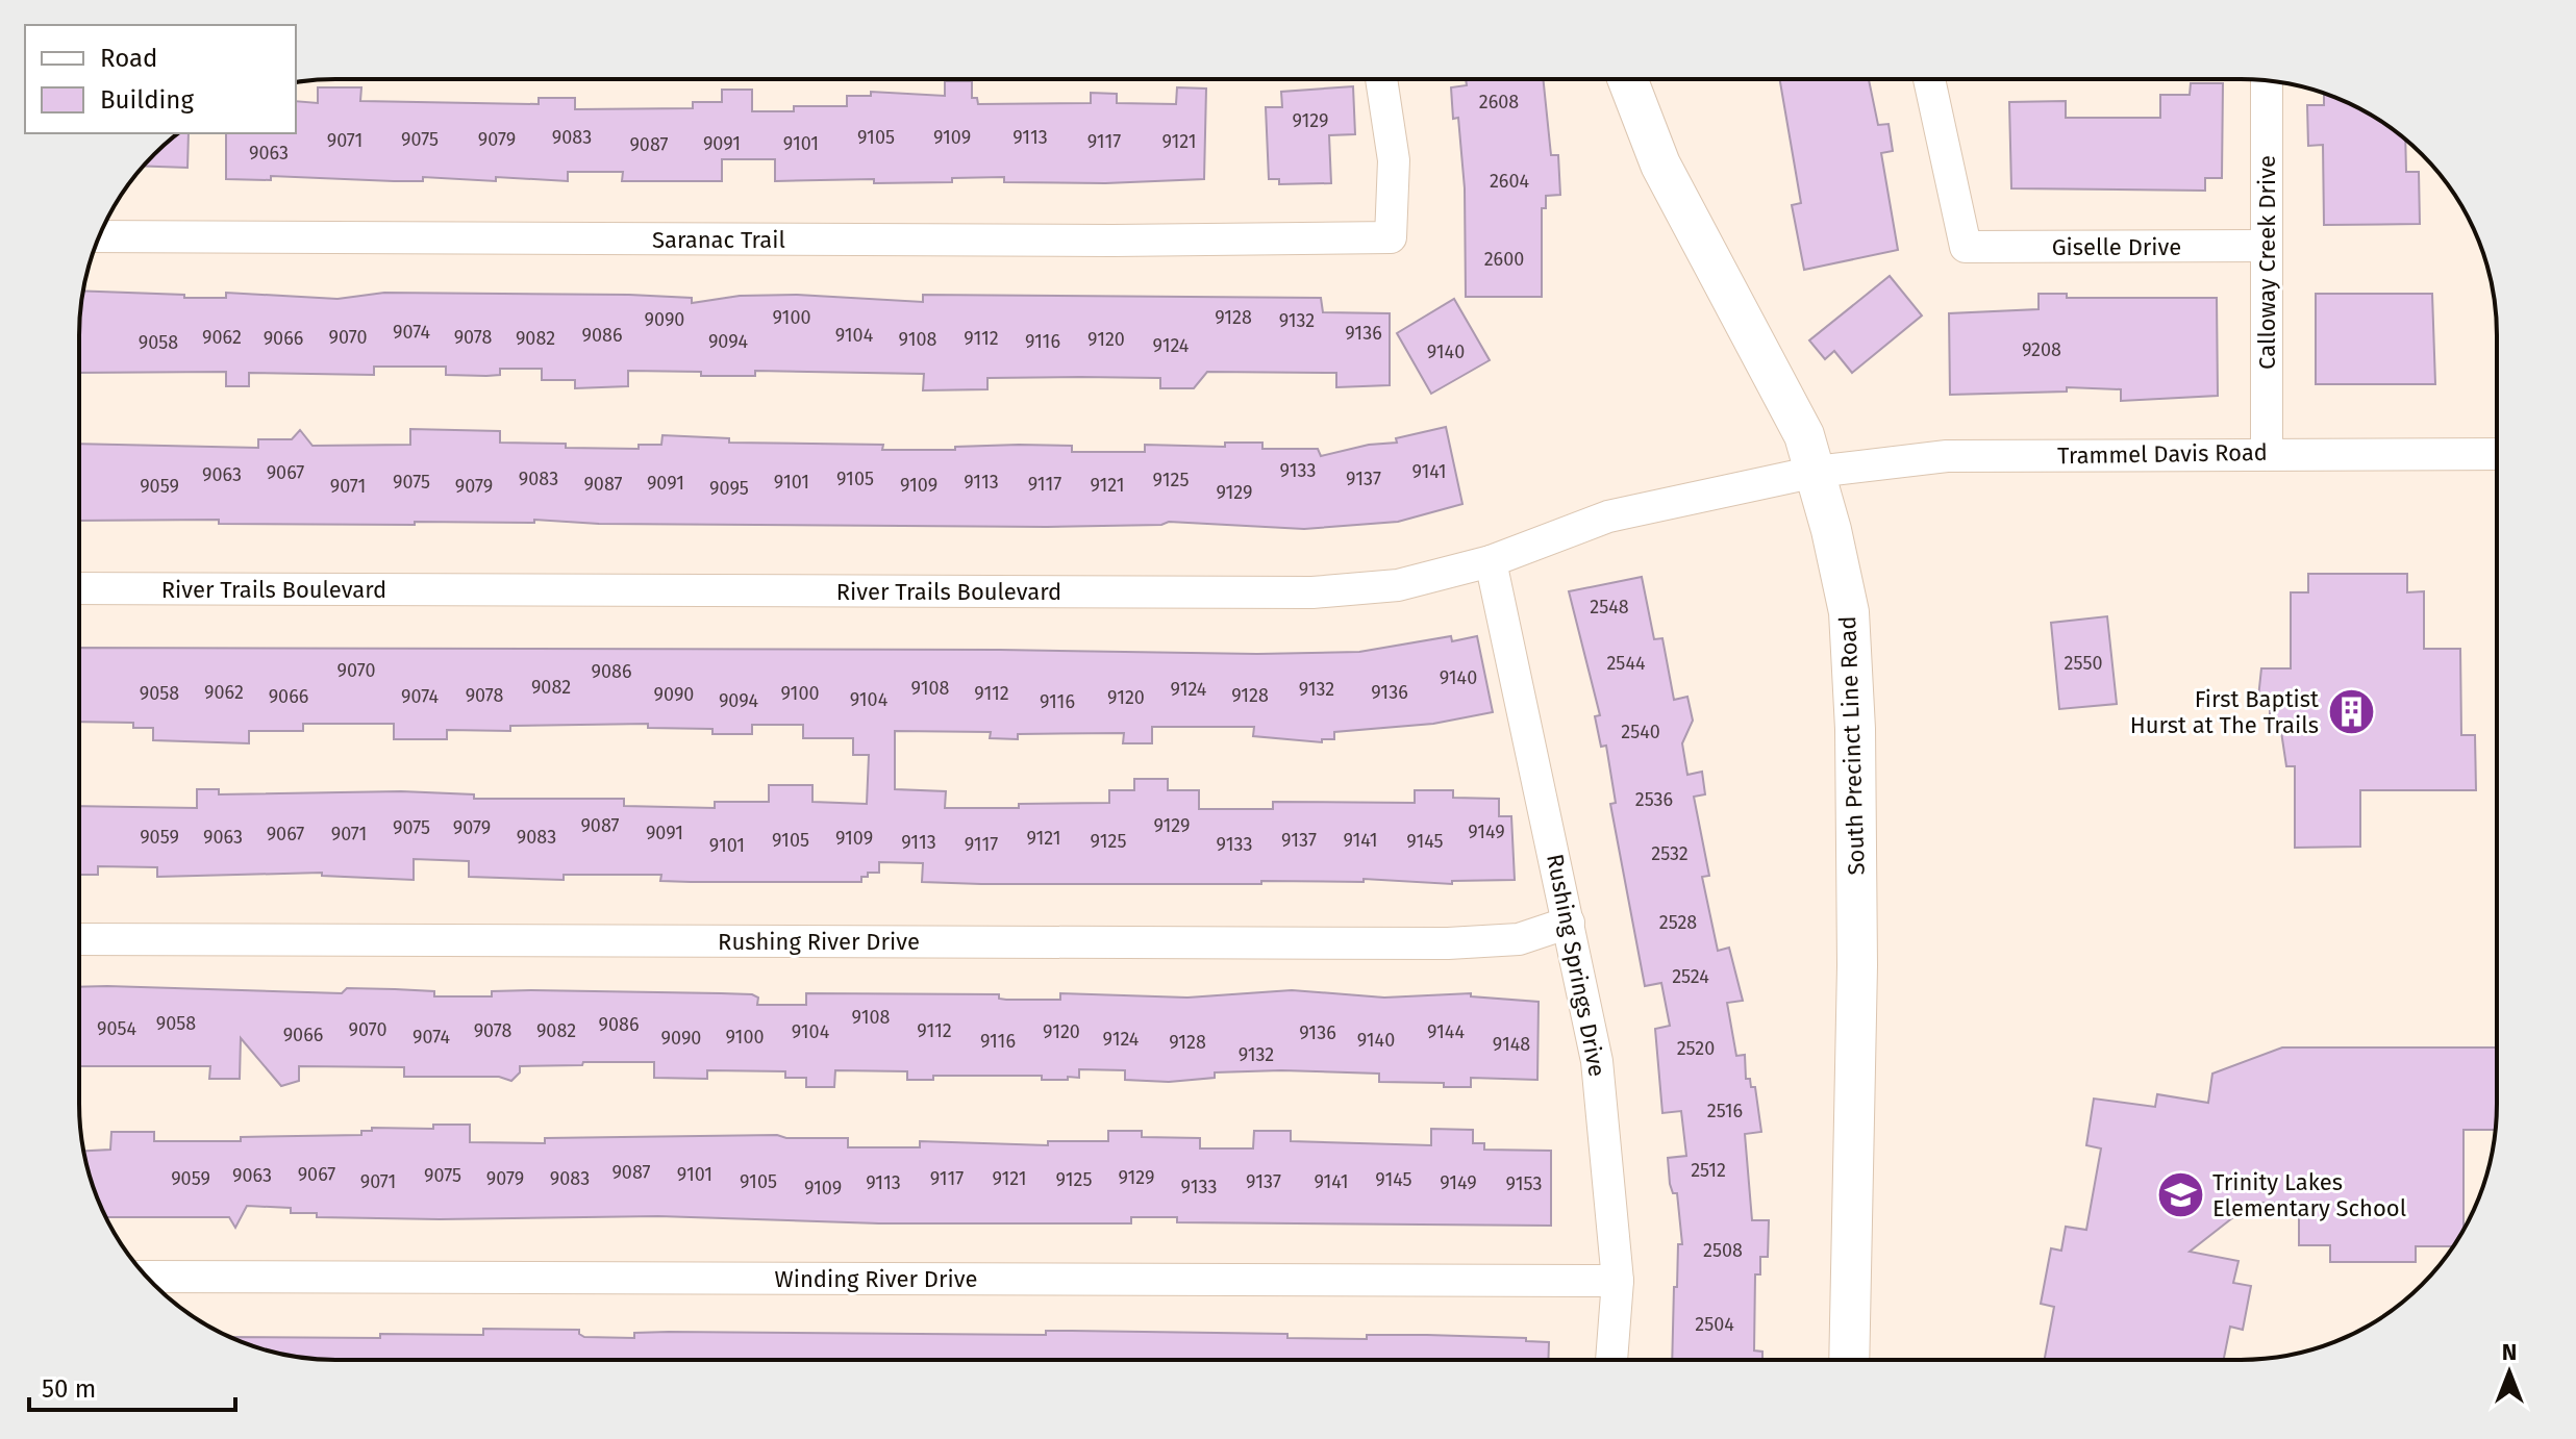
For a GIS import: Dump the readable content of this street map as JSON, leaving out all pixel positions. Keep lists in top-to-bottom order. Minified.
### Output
{"streets":{"main road":["South Precinct Line Road"],"street":["Saranac Trail","Giselle Drive","Calloway Creek Drive","Trammel Davis Road","River Trails Boulevard","Rushing River Drive","Rushing Springs Drive","Winding River Drive"]},"crossings":[["Giselle Drive","Calloway Creek Drive"],["Calloway Creek Drive","Trammel Davis Road"],["Trammel Davis Road","River Trails Boulevard"],["Trammel Davis Road","South Precinct Line Road"],["River Trails Boulevard","South Precinct Line Road"],["River Trails Boulevard","Rushing Springs Drive"],["Rushing River Drive","Rushing Springs Drive"],["Rushing Springs Drive","Winding River Drive"]],"places":{"building":["First Baptist Hurst at The Trails"],"school or university":["Trinity Lakes Elementary School"]},"house_numbers":["2608","9129","9083","9105","9109","9113","9075","9079","9071","9117","9121","9091","9101","9087","9063","2604","2600","9100","9128","9090","9132","9074","9136","9086","9104","9062","9070","9078","9066","9082","9112","9108","9120","9094","9116","9058","9124","9208","9140","9133","9141","9067","9063","9083","9105","9137","9125","9075","9101","9113","9091","9087","9117","9109","9121","9059","9071","9079","9095","9129","2548","2544","2550","9070","9086","9140","9082","9108","9124","9132","9062","9136","9058","9100","9112","9090","9078","9128","9066","9074","9120","9104","9094","9116","2540","2536","9087","9129","9075","9079","9149","9091","9067","9071","9059","9063","9083","9109","9121","9105","9137","9141","9125","9145","9113","9117","9133","9101","2532","2528","2524","9108","9058","9086","9054","9070","9078","9082","9112","9104","9120","9144","9136","9066","9074","9100","9090","9124","9140","9116","9128","9148","2520","9132","2516","2512","9087","9067","9101","9063","9075","9129","9059","9079","9083","9117","9121","9125","9145","9071","9105","9137","9141","9113","9149","9153","9133","9109","2508","2504"],"legend":["Road","Building"],"scale_bar":"50 m","north":"top"}
